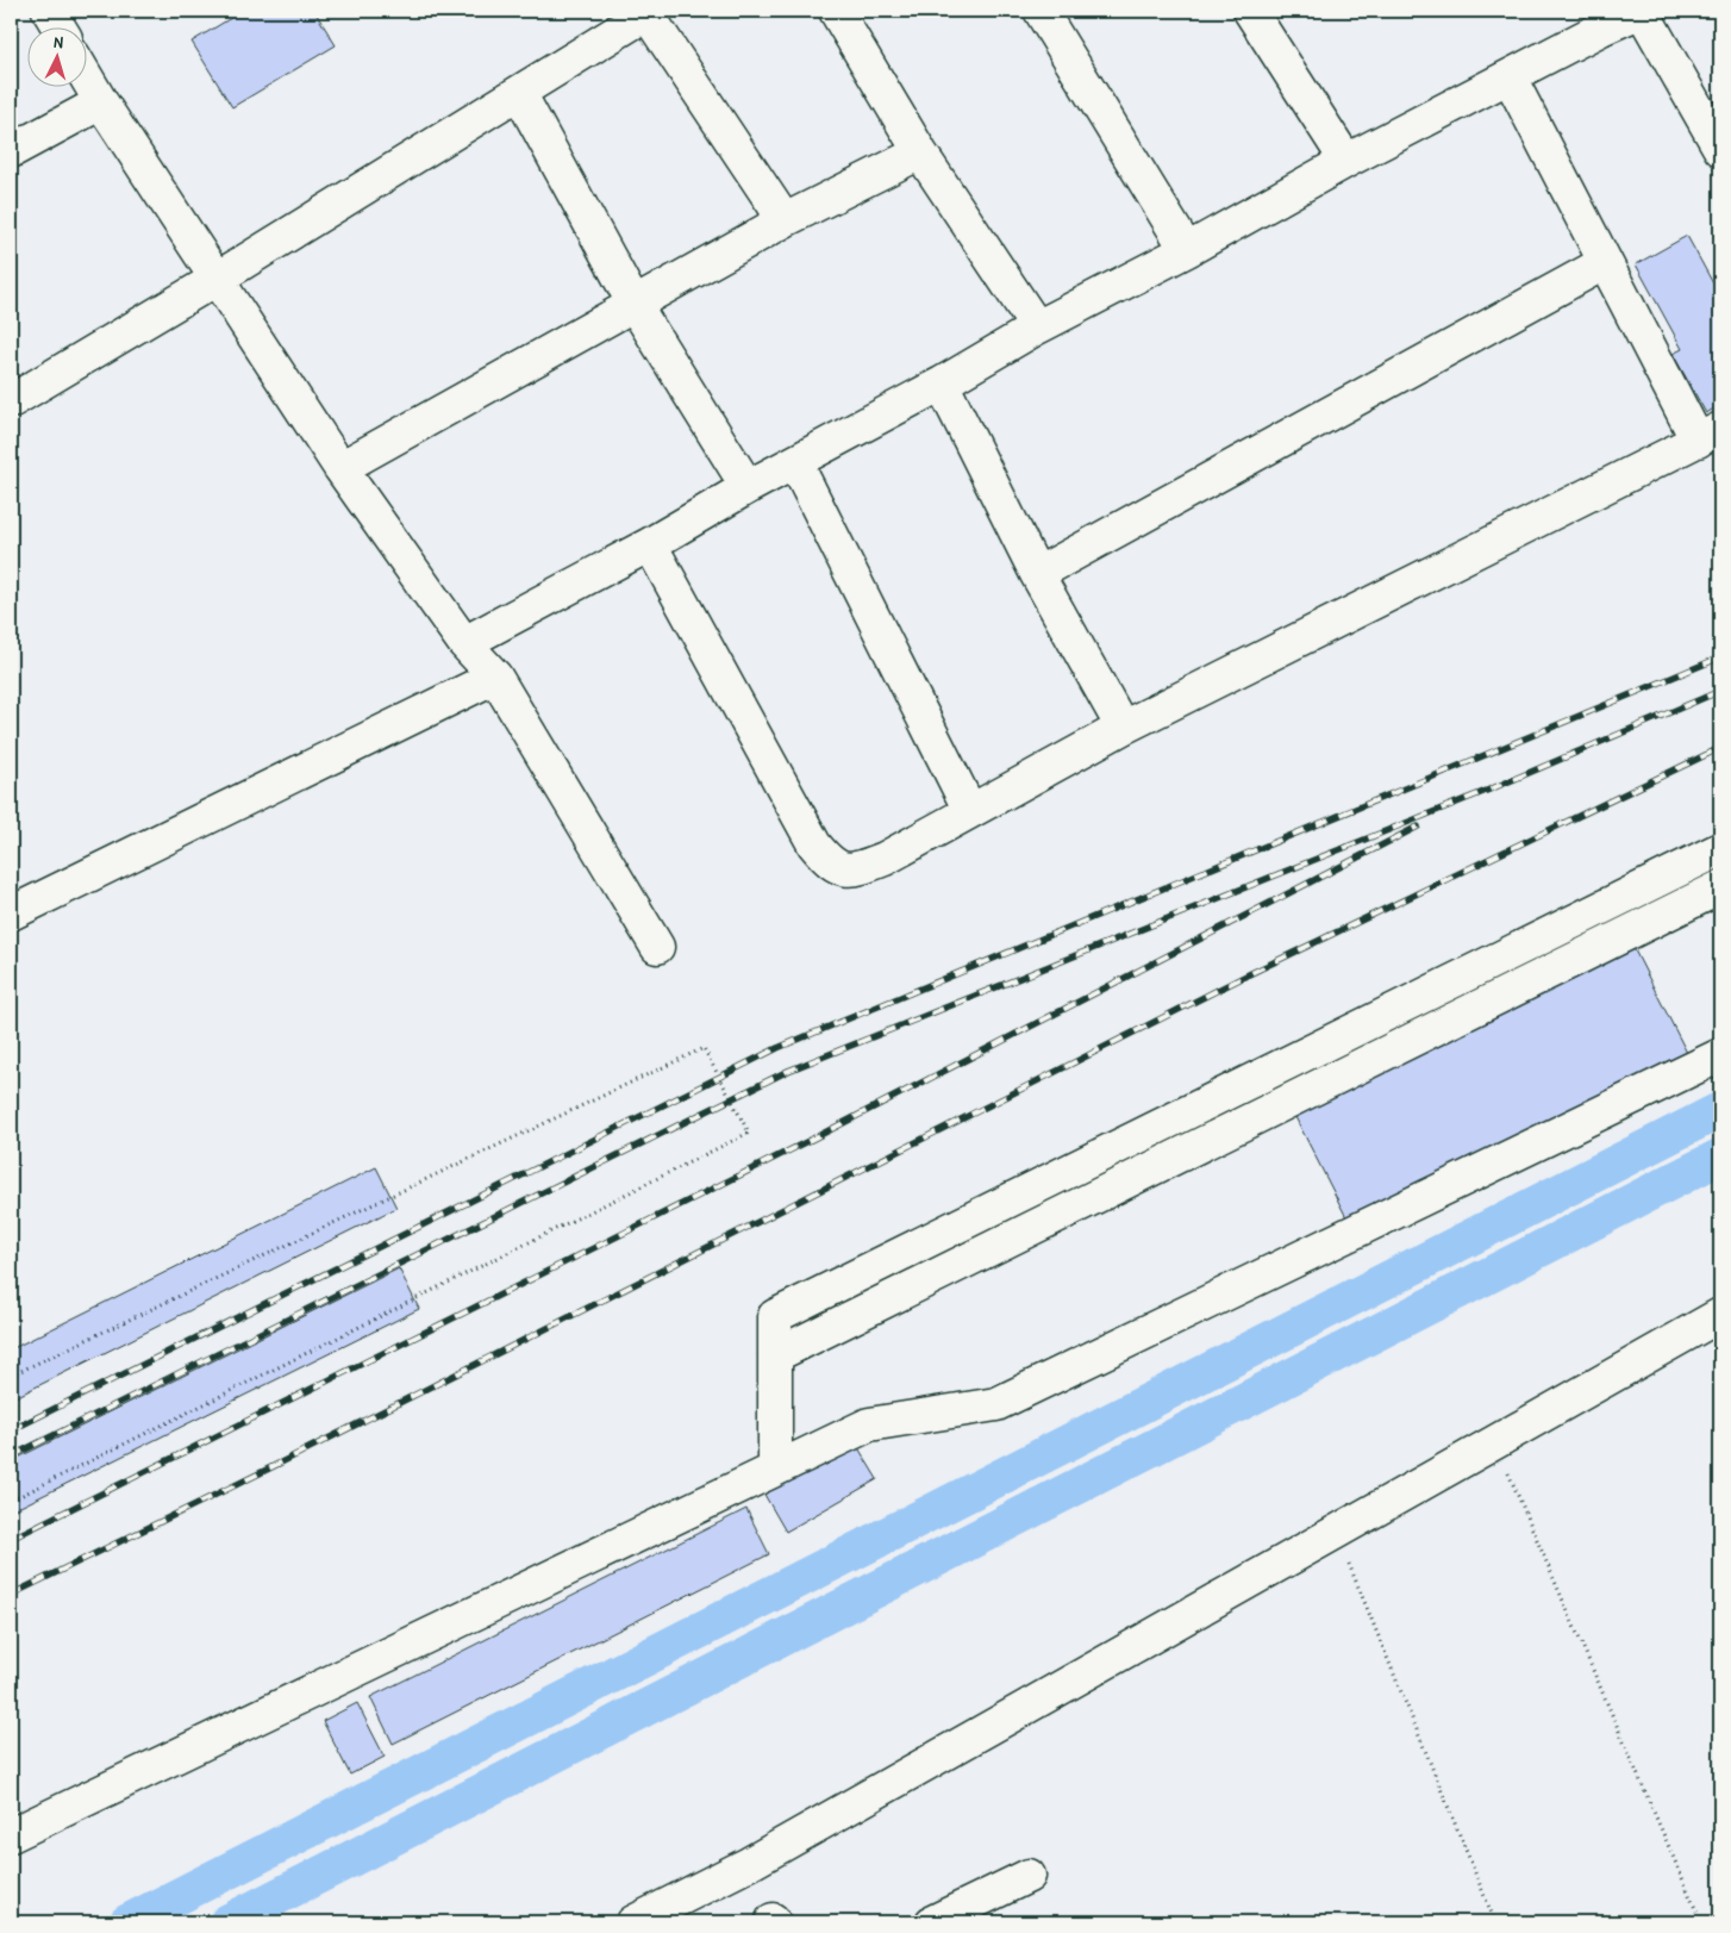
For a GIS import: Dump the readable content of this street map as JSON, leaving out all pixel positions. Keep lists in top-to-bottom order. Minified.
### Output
{"north":"top"}
